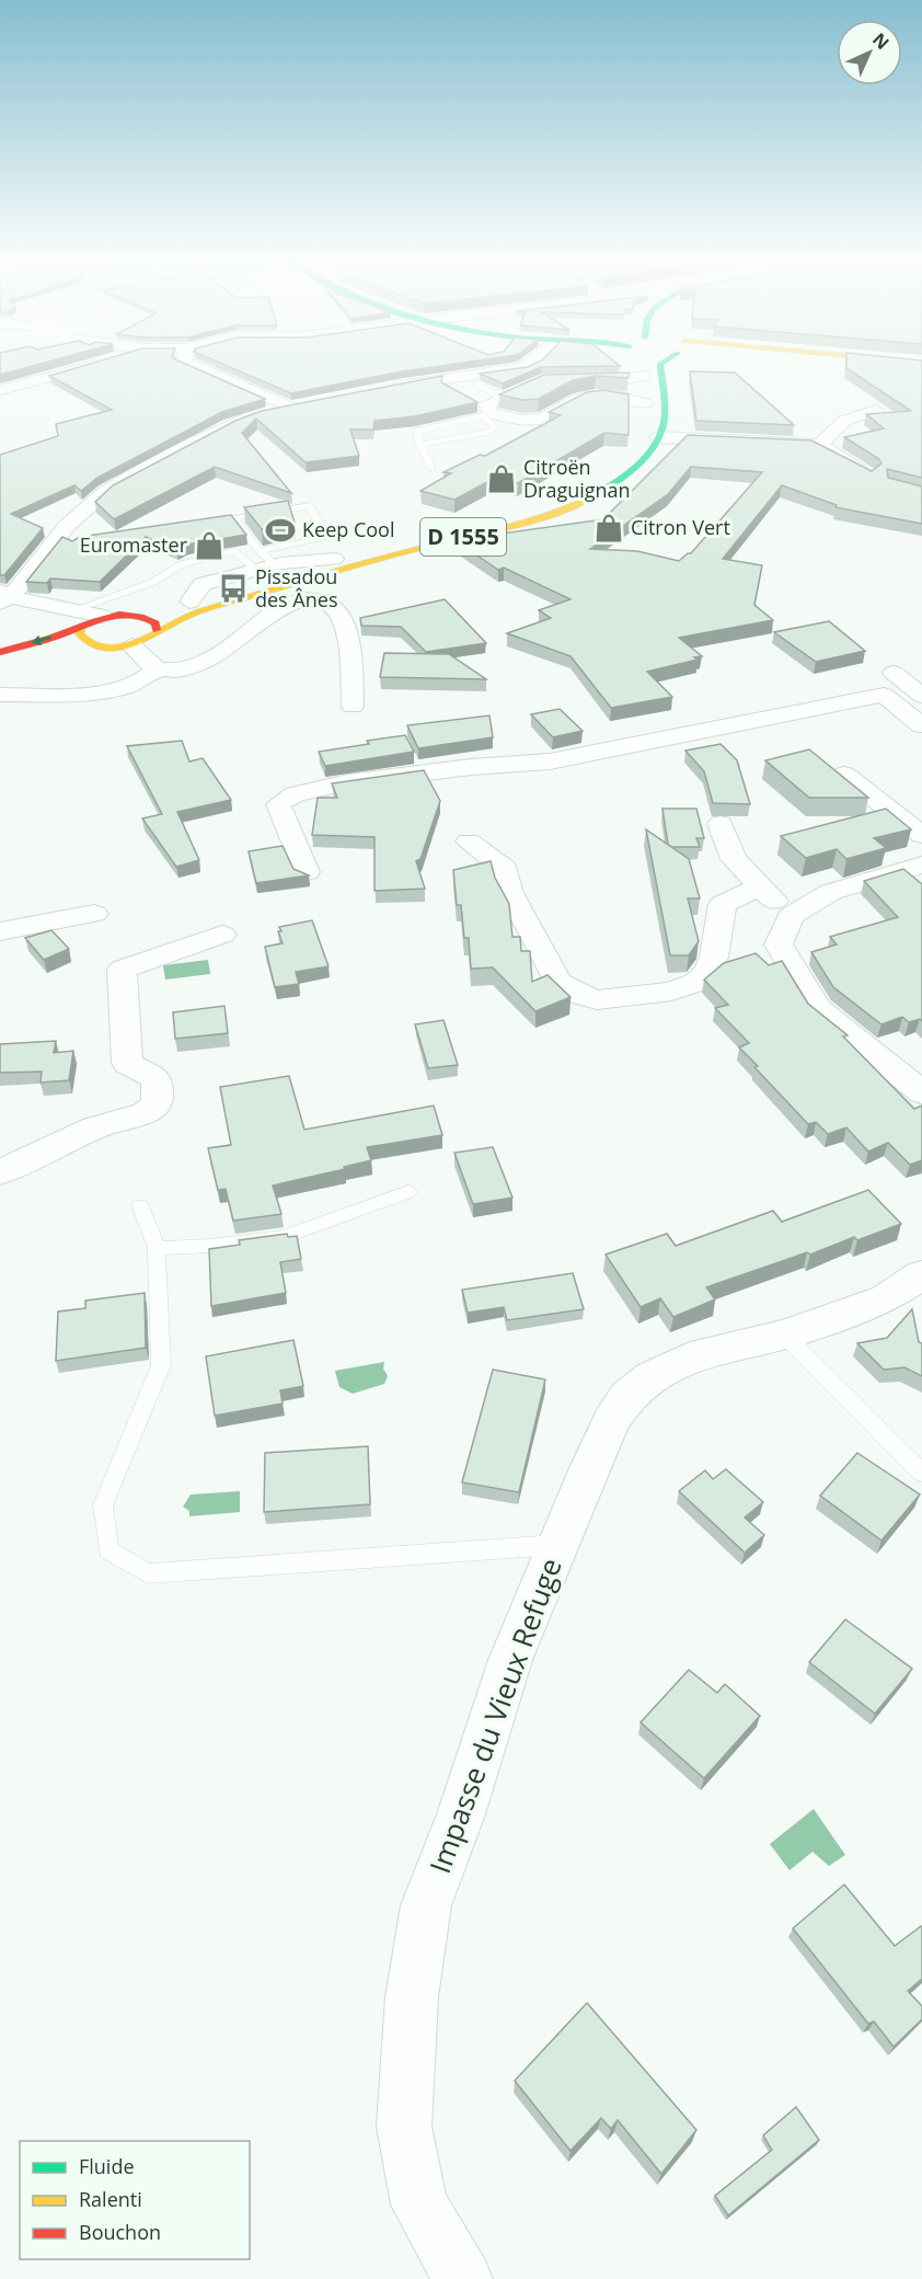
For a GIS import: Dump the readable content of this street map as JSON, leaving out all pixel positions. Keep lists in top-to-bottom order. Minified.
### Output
{"streets":{"main road":["D 1555"],"street":["Impasse du Vieux Refuge"]},"places":{"shop":["Citroën Draguignan","Citron Vert","Euromaster"],"sports":["Keep Cool"],"bus stop":["Pissadou des Ânes"]},"legend":["Fluide","Ralenti","Bouchon"],"north":"top right"}
